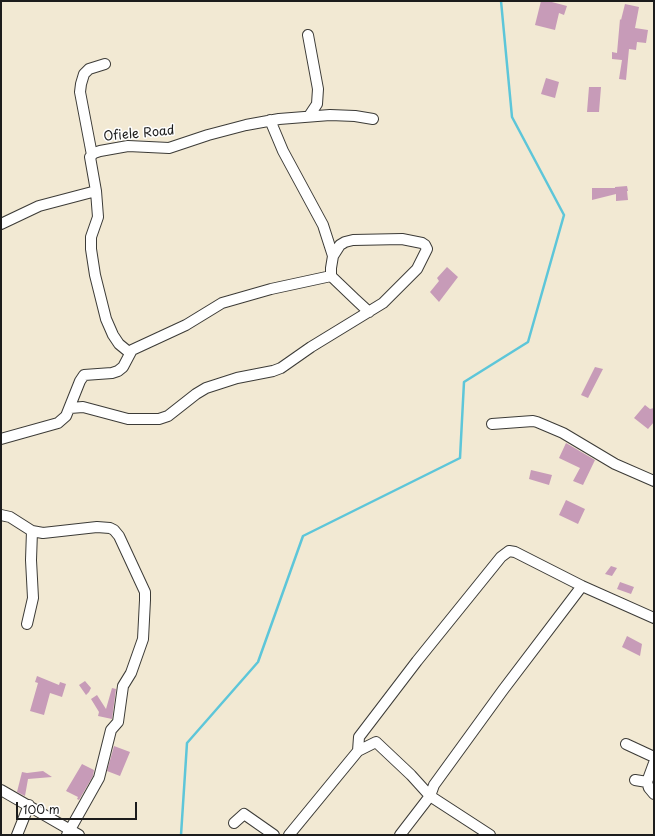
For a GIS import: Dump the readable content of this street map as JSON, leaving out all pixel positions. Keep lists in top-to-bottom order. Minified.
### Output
{"streets":{"street":["Ofiele Road"]},"scale_bar":"100 m"}
